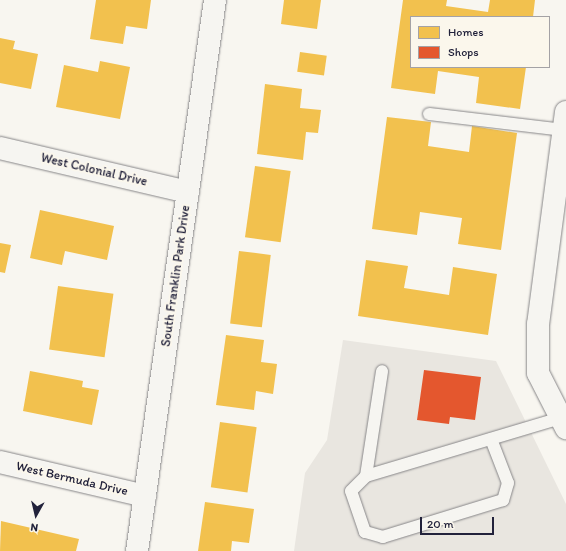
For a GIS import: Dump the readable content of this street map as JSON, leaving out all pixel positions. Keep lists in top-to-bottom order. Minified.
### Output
{"streets":{"street":["West Colonial Drive","South Franklin Park Drive","West Bermuda Drive"]},"crossings":[["West Colonial Drive","South Franklin Park Drive"],["South Franklin Park Drive","West Bermuda Drive"]],"legend":["Homes","Shops"],"scale_bar":"20 m","north":"bottom"}
